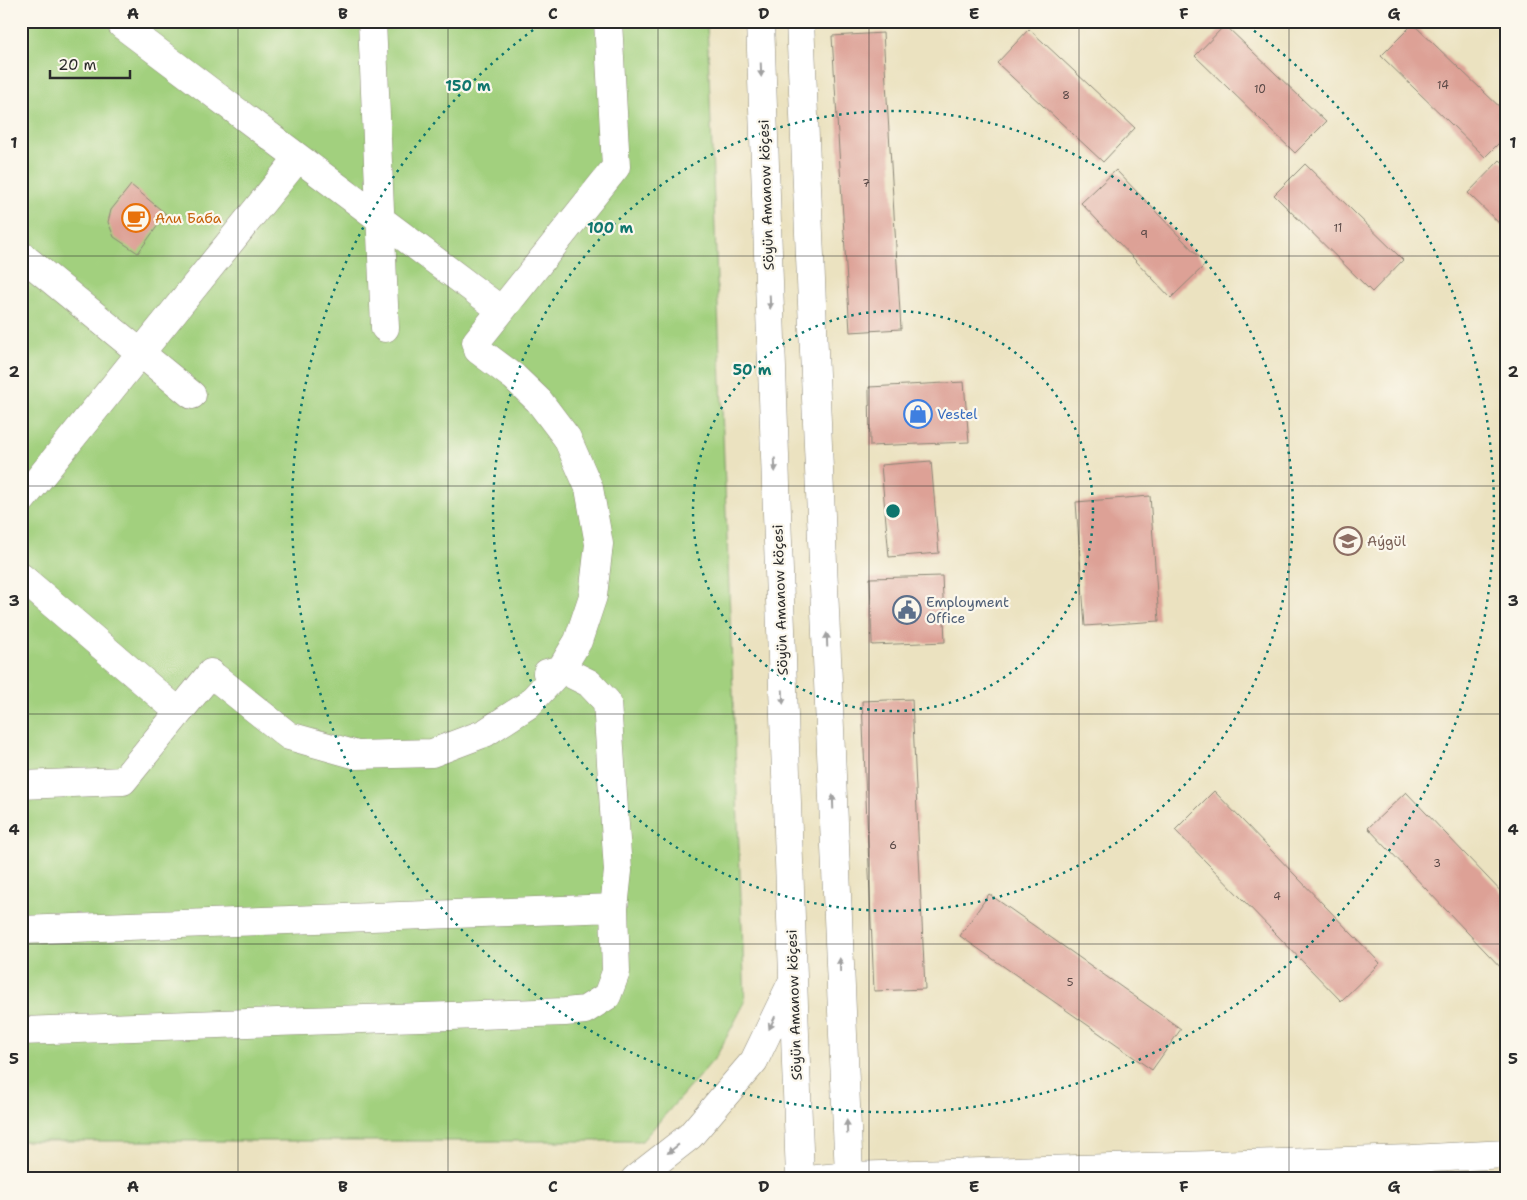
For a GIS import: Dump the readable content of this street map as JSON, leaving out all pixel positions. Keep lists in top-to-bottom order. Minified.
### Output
{"streets":{"street":["Söyün Amanow köçesi"]},"places":{"cafe":["Али Баба"],"shop":["Vestel"],"school or university":["Aýgül"],"public building":["Employment Office"]},"house_numbers":["14","10","8","7","11","9","6","3","4","5"],"scale_bar":"20 m","grid":{"columns":["A","B","C","D","E","F","G"],"rows":["1","2","3","4","5"]},"rings":["150 m","100 m","50 m"]}
